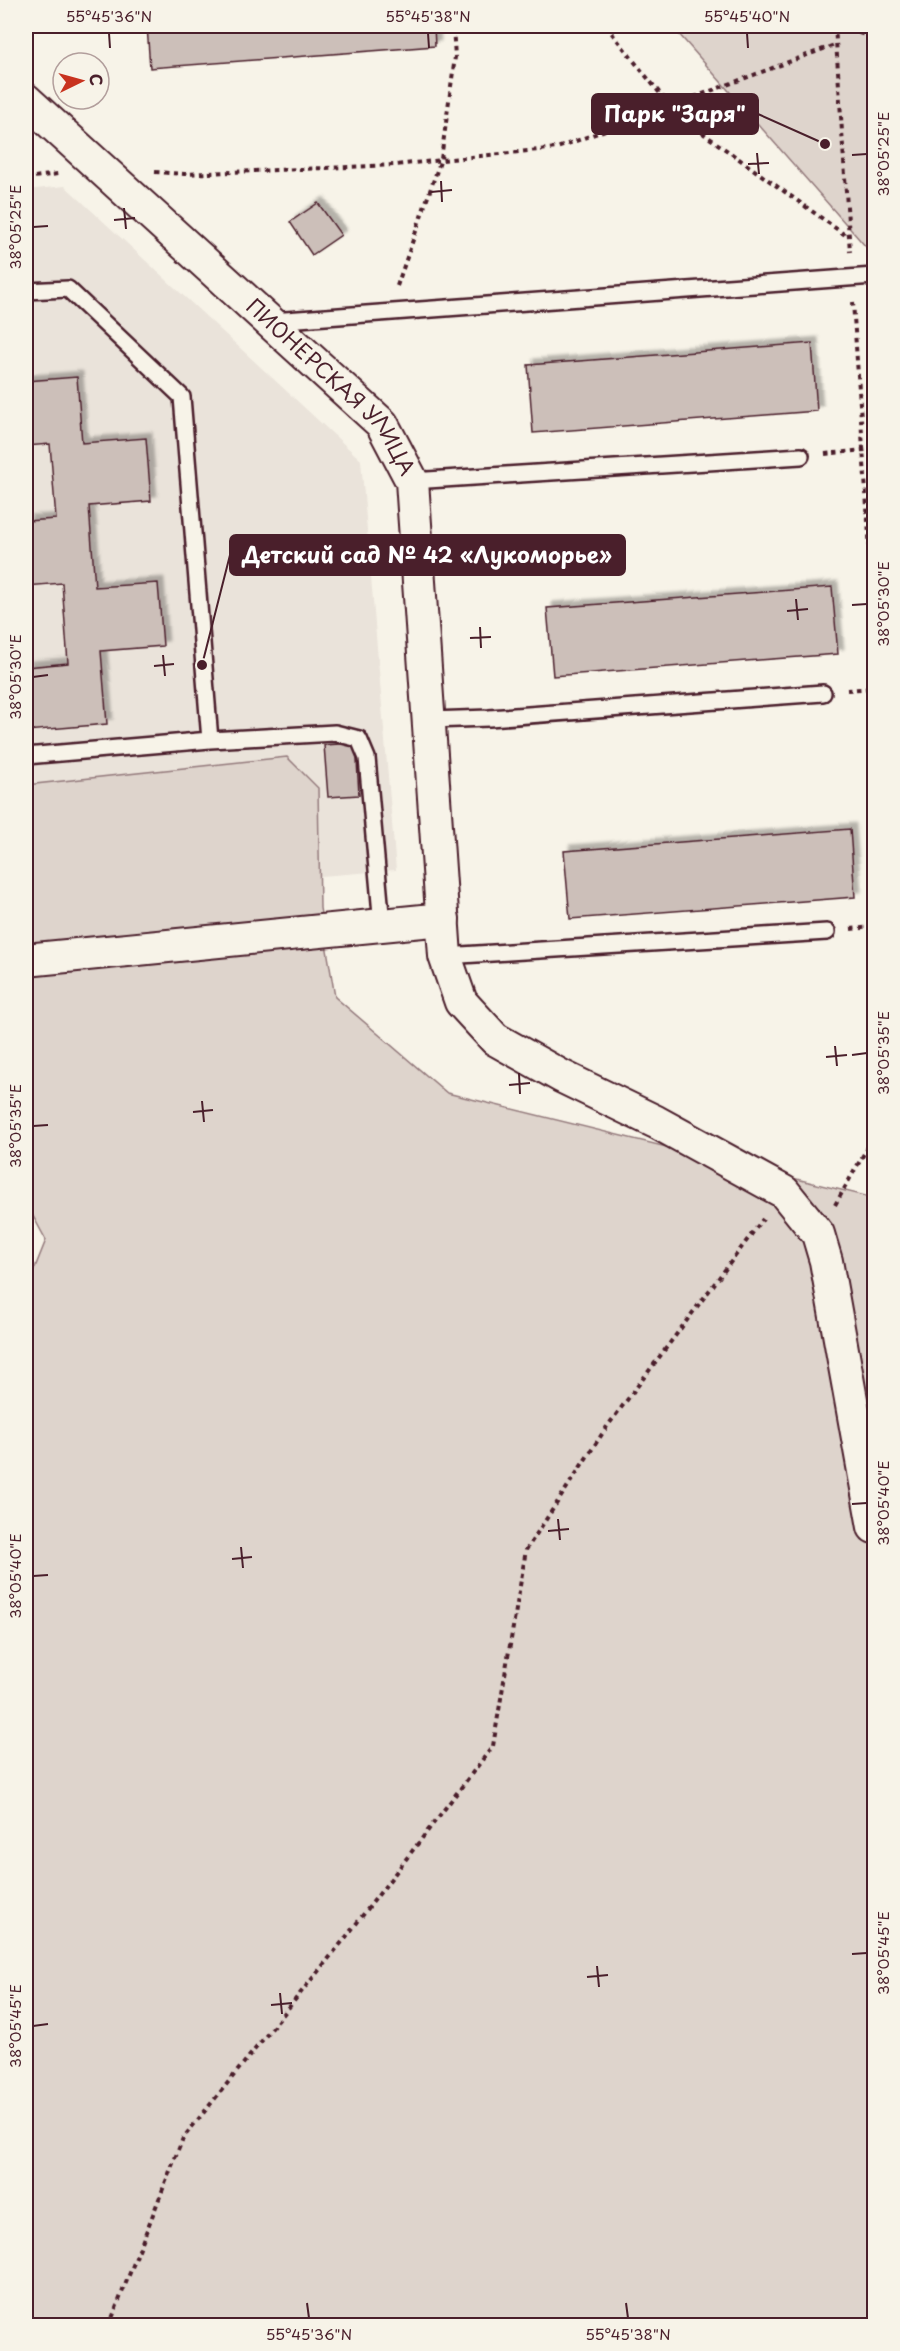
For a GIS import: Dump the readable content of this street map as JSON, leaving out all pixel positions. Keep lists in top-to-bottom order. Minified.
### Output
{"streets":{"street":["ПИОНЕРСКАЯ УЛИЦА"]},"places":["Парк \"Заря\"","Детский сад № 42 «Лукоморье»"],"north":"right","coordinates":["55°45'36\"N","55°45'38\"N","55°45'40\"N","38°05'25\"E","38°05'30\"E","38°05'35\"E","38°05'40\"E","38°05'45\"E"]}
